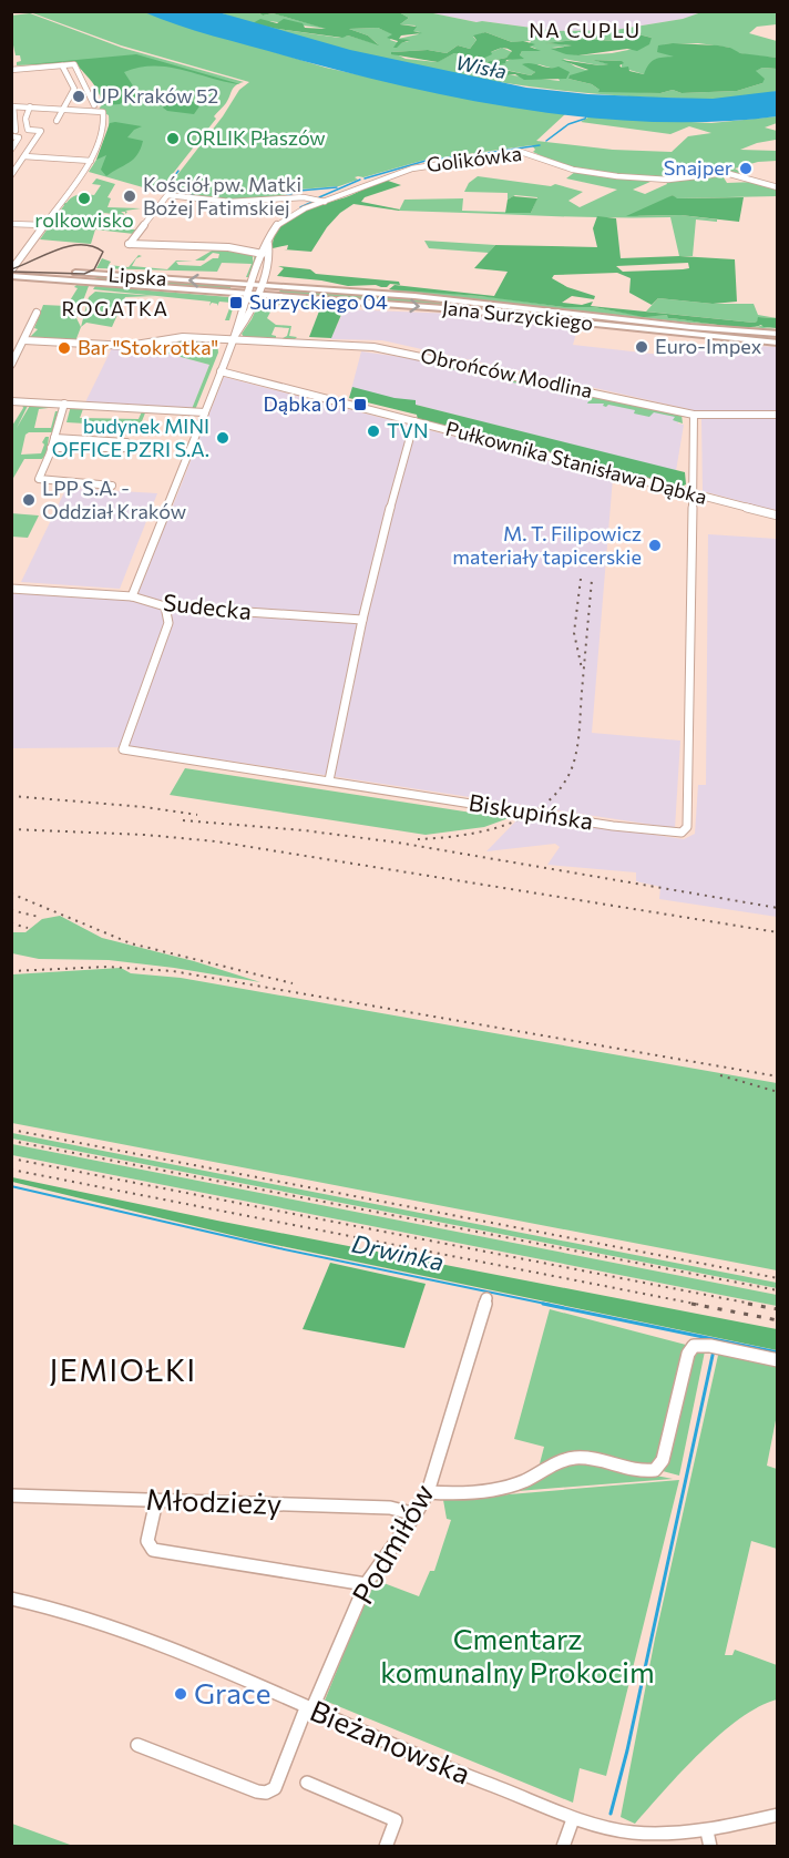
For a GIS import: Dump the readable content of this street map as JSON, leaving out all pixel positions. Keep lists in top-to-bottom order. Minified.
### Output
{"streets":{"main road":["Lipska","Jana Surzyckiego"],"street":["Golikówka","Obrońców Modlina","Pułkownika Stanisława Dąbka","Sudecka","Biskupińska","Młodzieży","Podmiłów","Bieżanowska"]},"crossings":[["Lipska","Jana Surzyckiego"],["Obrońców Modlina","Biskupińska"],["Pułkownika Stanisława Dąbka","Biskupińska"],["Młodzieży","Podmiłów"],["Podmiłów","Bieżanowska"]],"districts":["NA CUPLU","ROGATKA","JEMIOŁKI"],"water":["Wisła","Drwinka"],"parks":["Cmentarz komunalny Prokocim"],"places":{"other":["UP Kraków 52","ORLIK Płaszów","Snajper","Kościół pw. Matki Bożej Fatimskiej","rolkowisko","Euro-Impex","Bar \"Stokrotka\"","TVN","budynek MINI OFFICE PZRI S.A.","LPP S.A. - Oddział Kraków","M. T. Filipowicz materiały tapicerskie","Grace"],"transit":["Surzyckiego 04","Dąbka 01"]}}
